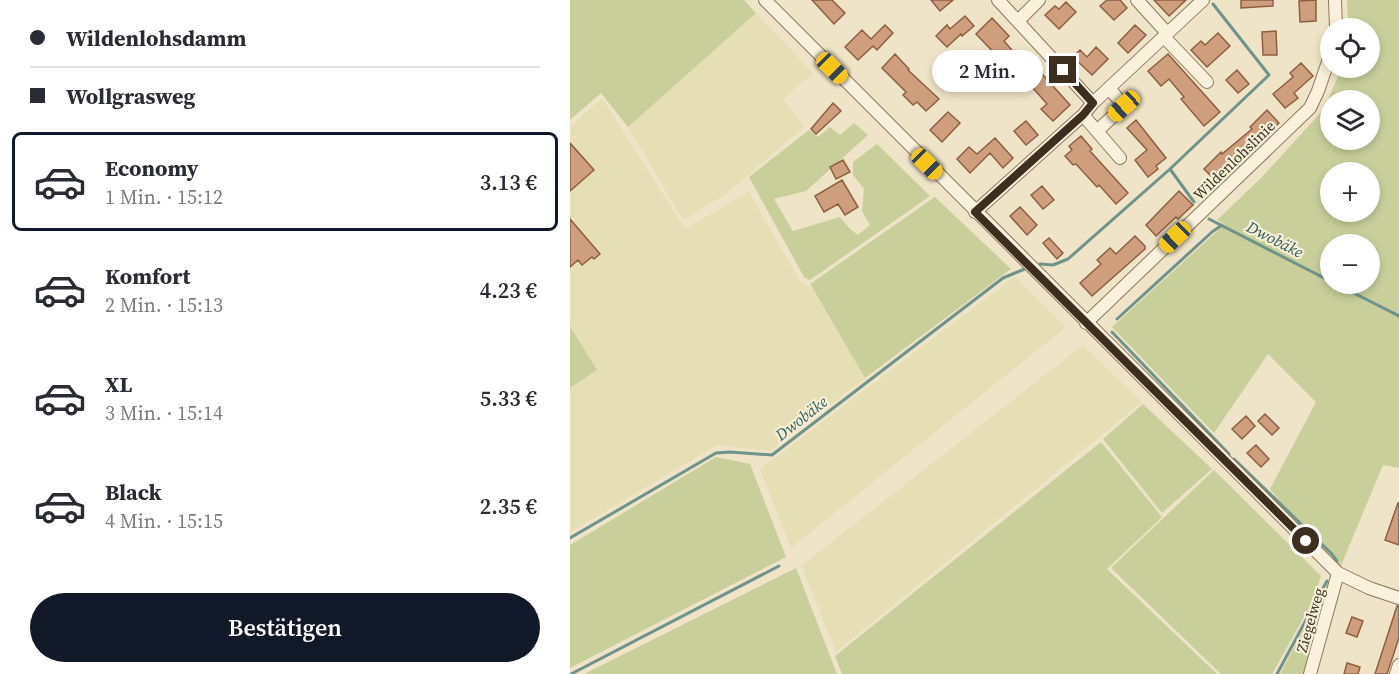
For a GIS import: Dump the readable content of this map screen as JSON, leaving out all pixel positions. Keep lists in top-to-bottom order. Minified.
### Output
{"streets":{"street":["Wildenlohslinie","Ziegelweg"]},"water":["Dwobäke"],"page":{"banner":["Wildenlohsdamm","Wollgrasweg"],"map_buttons":["+","−"],"bubble":"2 Min.","list":[{"name":"Economy","note":"1 Min. · 15:12","value":"3.13 €"},{"name":"Komfort","note":"2 Min. · 15:13","value":"4.23 €"},{"name":"XL","note":"3 Min. · 15:14","value":"5.33 €"},{"name":"Black","note":"4 Min. · 15:15","value":"2.35 €"}],"buttons":"Bestätigen"}}
